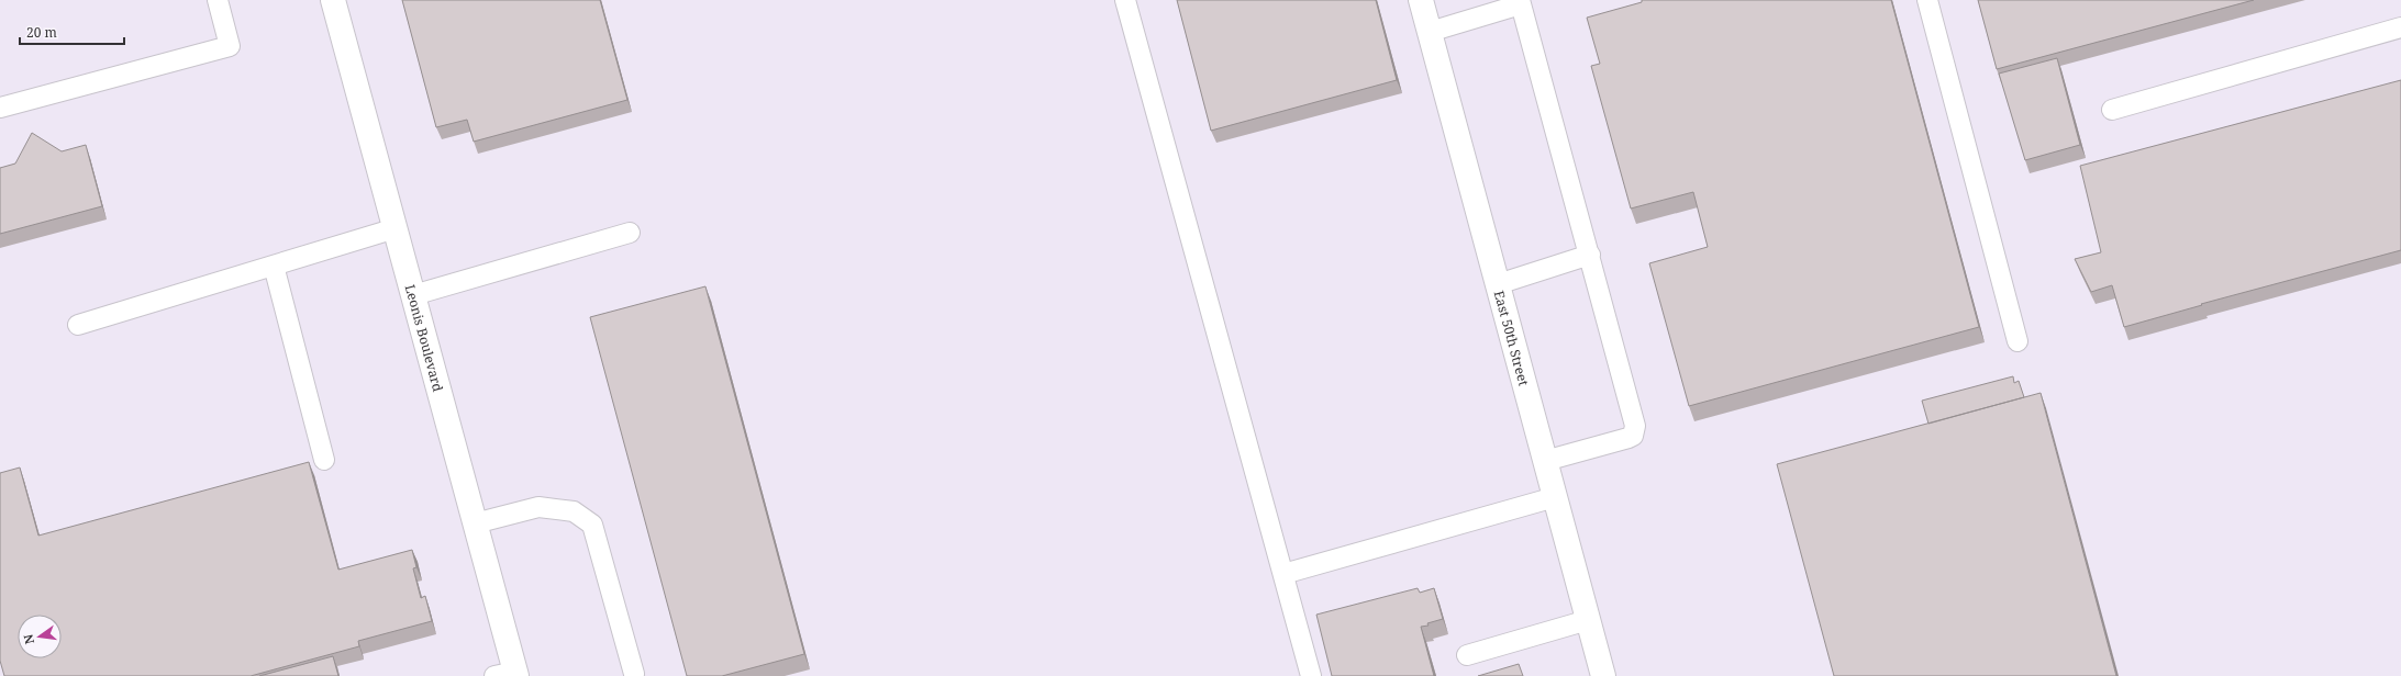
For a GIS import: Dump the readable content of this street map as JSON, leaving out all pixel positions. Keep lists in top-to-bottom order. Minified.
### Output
{"streets":{"street":["Leonis Boulevard","East 50th Street"]},"scale_bar":"20 m","north":"left"}
